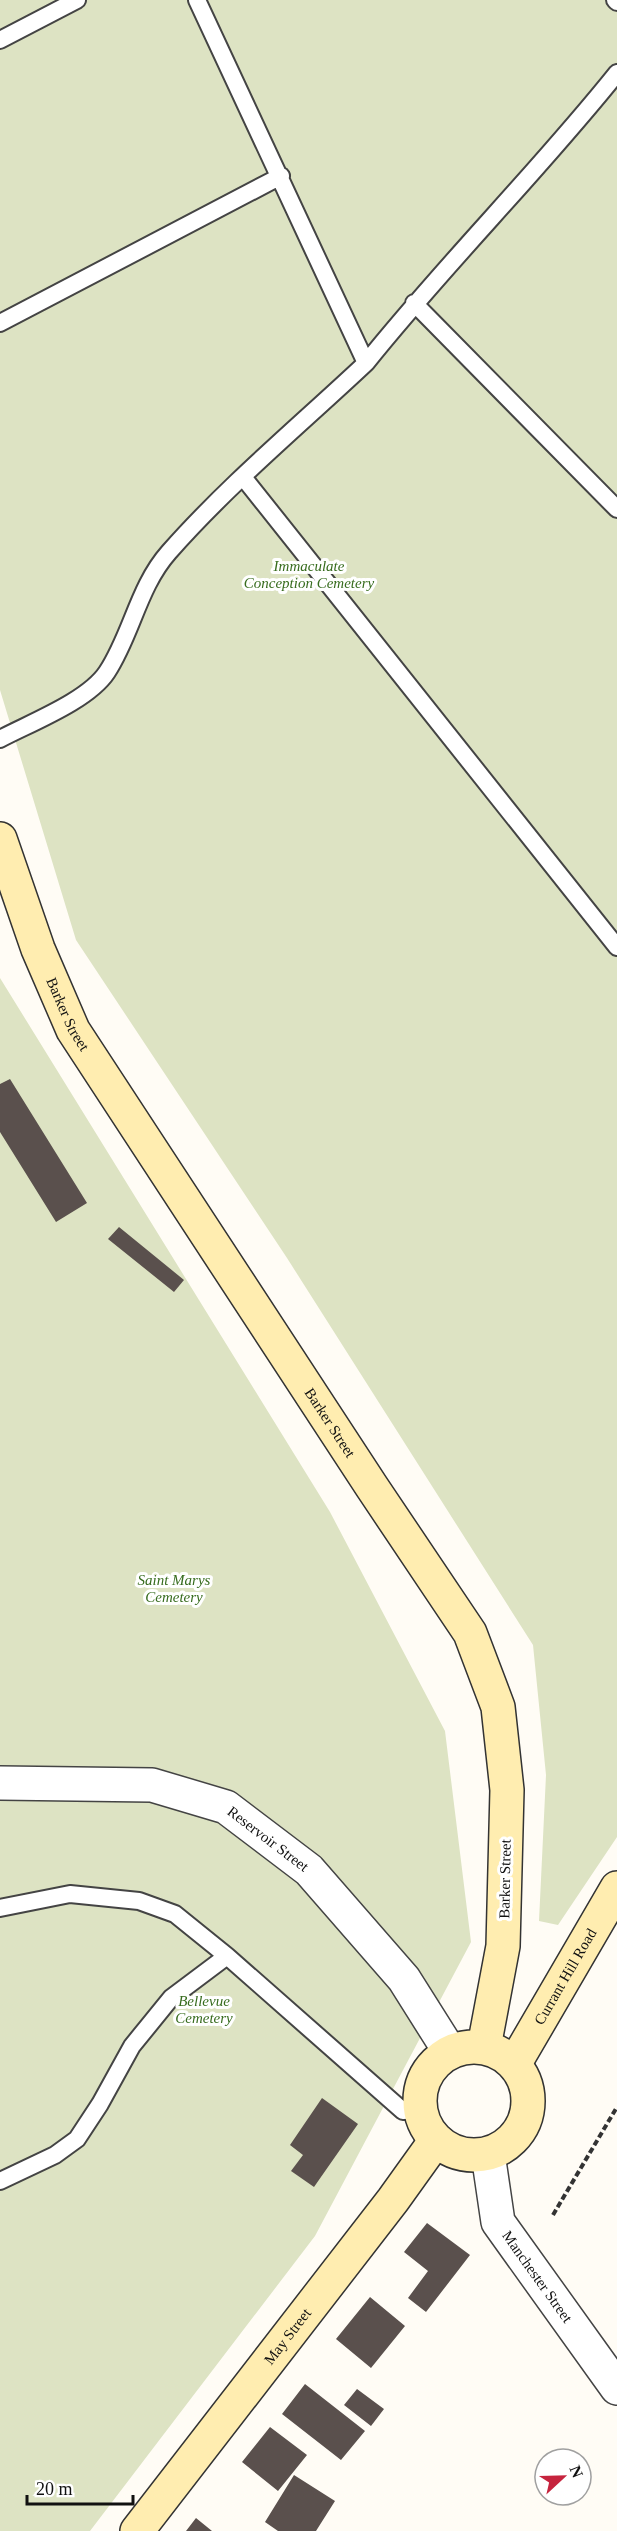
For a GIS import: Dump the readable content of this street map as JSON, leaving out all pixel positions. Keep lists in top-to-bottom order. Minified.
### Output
{"streets":{"main road":["Barker Street","Currant Hill Road","May Street"],"street":["Reservoir Street","Manchester Street"]},"crossings":[["Barker Street","Reservoir Street"],["Barker Street","Currant Hill Road"],["Barker Street","Manchester Street"],["Barker Street","May Street"],["Reservoir Street","Currant Hill Road"],["Reservoir Street","Manchester Street"],["Reservoir Street","May Street"],["Currant Hill Road","Manchester Street"],["Currant Hill Road","May Street"],["Manchester Street","May Street"]],"parks":["Immaculate Conception Cemetery","Saint Marys Cemetery","Bellevue Cemetery"],"scale_bar":"20 m","north":"right"}
